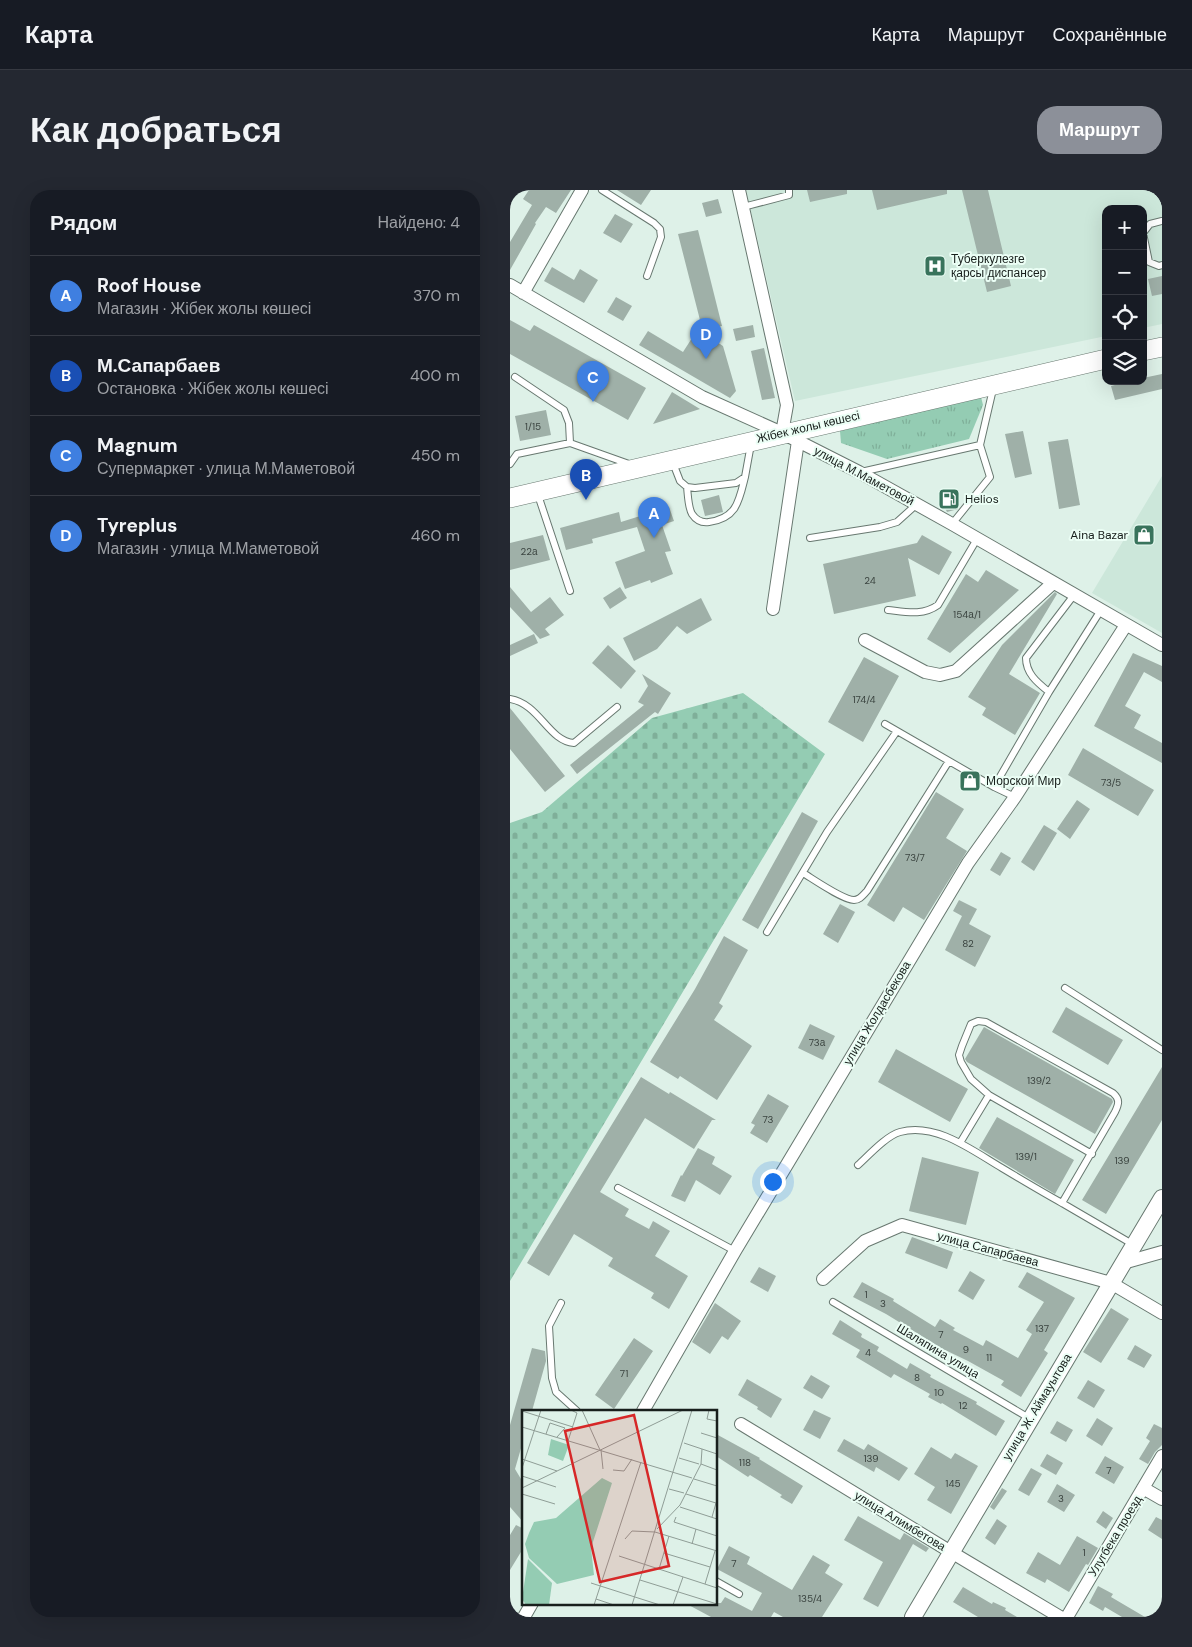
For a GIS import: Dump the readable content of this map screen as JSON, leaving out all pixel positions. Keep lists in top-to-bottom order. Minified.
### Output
{"streets":{"main road":["Жібек жолы көшесі"],"street":["улица М.Маметовой","улица Жолдасбекова","улица Сапарбаева","улица Ж. Аймауытова","улица Алимбетова","Улугбека проезд"],"lane":["Шаляпина улица"]},"crossings":[["Жібек жолы көшесі","улица М.Маметовой"],["улица М.Маметовой","улица Жолдасбекова"],["улица Сапарбаева","улица Ж. Аймауытова"],["Шаляпина улица","улица Ж. Аймауытова"],["улица Ж. Аймауытова","улица Алимбетова"]],"places":{"hospital":["Туберкулезге қарсы диспансер"],"fuel station":["Helios"],"shop":["Aina Bazar","Морской Мир"]},"house_numbers":["1/15","22а","24","154а/1","174/4","73/5","73/7","82","73а","139/2","73","139/1","139","1","3","137","7","9","4","11","71","8","10","12","139","118","7","145","3","1","7","135/4"],"page":{"header":"Карта","nav":["Карта","Маршрут","Сохранённые"],"buttons":"Маршрут","title":"Как добраться","heading":["Рядом","Найдено: 4"],"map_buttons":["+","−"],"list":[{"mark":"A","name":"Roof House","note":"Магазин · Жібек жолы көшесі","value":"370 m"},{"mark":"B","name":"М.Сапарбаев","note":"Остановка · Жібек жолы көшесі","value":"400 m"},{"mark":"C","name":"Magnum","note":"Супермаркет · улица М.Маметовой","value":"450 m"},{"mark":"D","name":"Tyreplus","note":"Магазин · улица М.Маметовой","value":"460 m"}],"pins":["D","C","B","A"]}}
